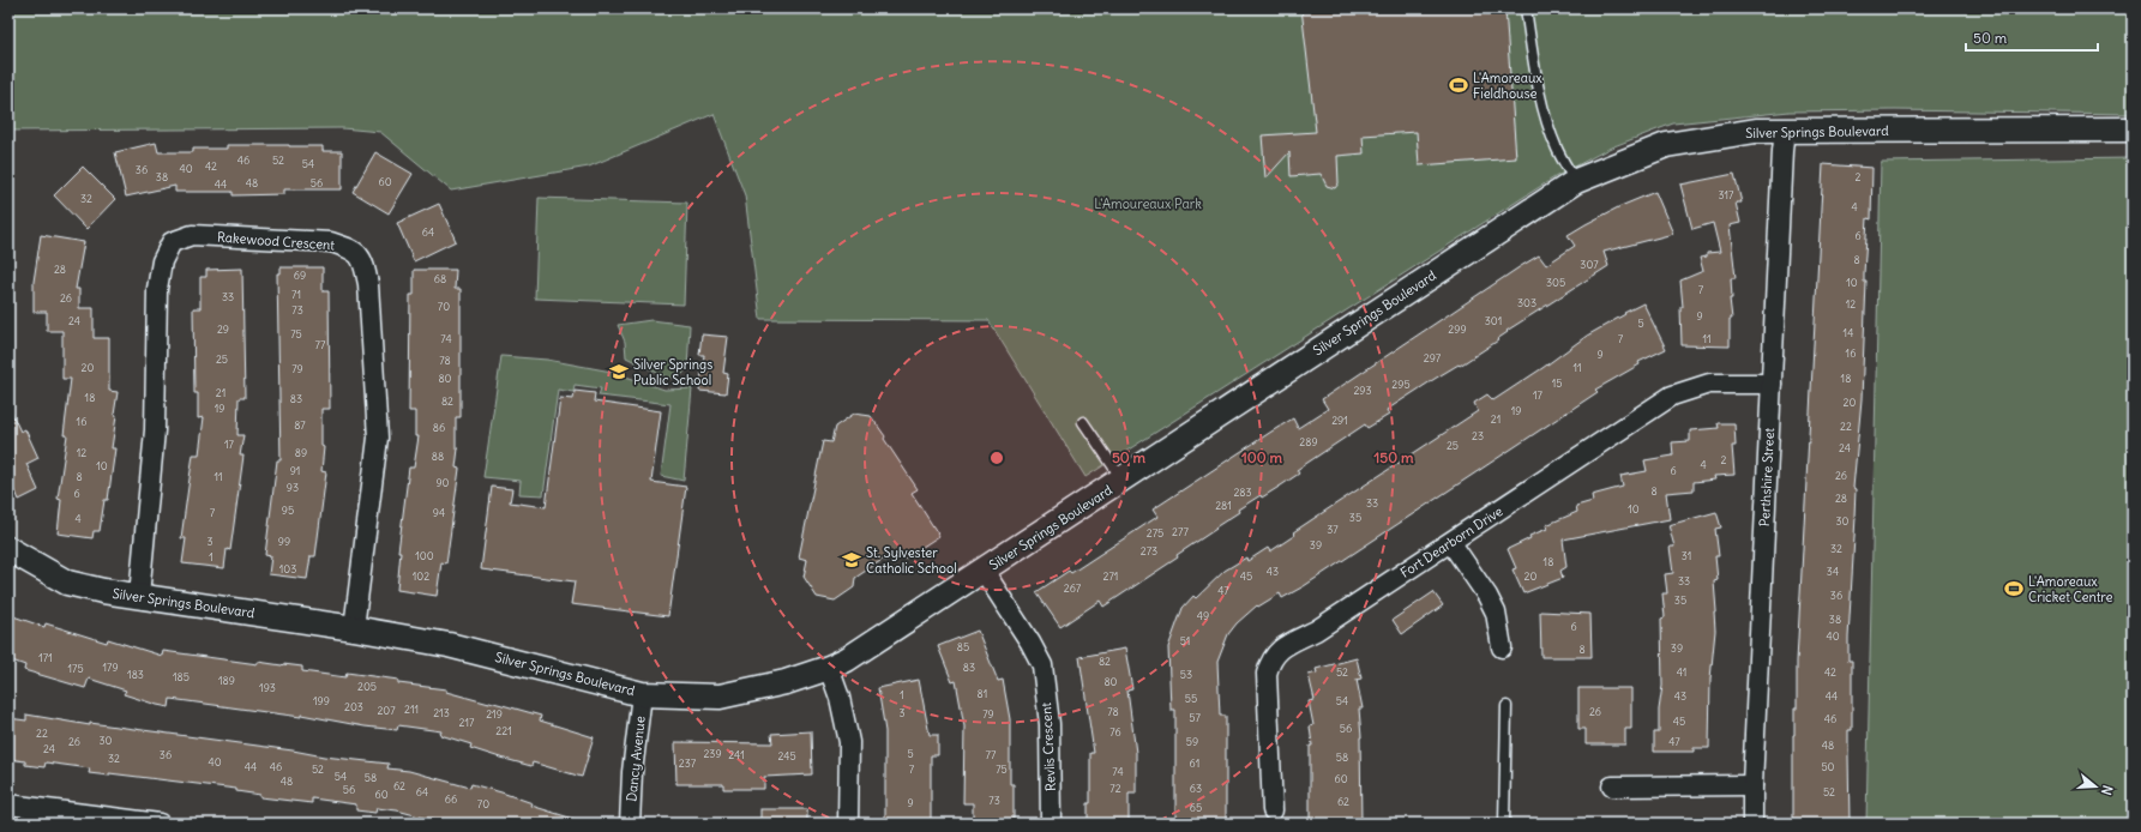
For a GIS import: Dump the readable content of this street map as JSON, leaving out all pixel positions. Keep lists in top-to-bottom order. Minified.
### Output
{"streets":{"street":["Silver Springs Boulevard","Rakewood Crescent","Perthshire Street","Fort Dearborn Drive","Revlis Crescent","Dancy Avenue"]},"crossings":[["Silver Springs Boulevard","Rakewood Crescent"],["Silver Springs Boulevard","Perthshire Street"],["Silver Springs Boulevard","Revlis Crescent"],["Silver Springs Boulevard","Dancy Avenue"],["Perthshire Street","Fort Dearborn Drive"]],"parks":["L'Amoureaux Park"],"places":{"sports":["L'Amoreaux Fieldhouse","L'Amoreaux Cricket Centre"],"school or university":["Silver Springs Public School","St. Sylvester Catholic School"]},"house_numbers":["46","52","54","42","40","36","38","2","60","48","56","44","317","32","4","64","6","8","307","28","69","68","305","10","7","71","33","26","303","12","70","73","9","24","301","5","29","299","14","75","74","7","11","77","16","9","297","25","78","20","11","79","80","18","15","295","293","21","17","18","83","82","20","19","19","21","291","16","87","22","86","23","289","17","25","24","12","89","88","2","4","10","91","6","26","8","11","90","93","8","283","6","28","33","281","10","95","7","94","35","4","30","37","277","275","3","99","39","32","273","100","31","1","18","103","43","34","102","271","45","20","33","267","47","36","35","49","38","6","40","51","85","39","8","171","82","179","83","175","52","41","42","183","53","185","189","80","205","193","81","1","43","44","55","199","54","203","211","207","78","26","213","3","219","79","57","46","45","217","56","221","76","22","30","26","59","47","48","24","239","5","36","241","77","245","58","32","40","237","61","44","46","50","52","7","75","74","54","58","60","48","62","72","63","56","64","52","60","66","73","62","9","70","65"],"scale_bar":"50 m","north":"right","rings":["50 m","100 m","150 m"]}
